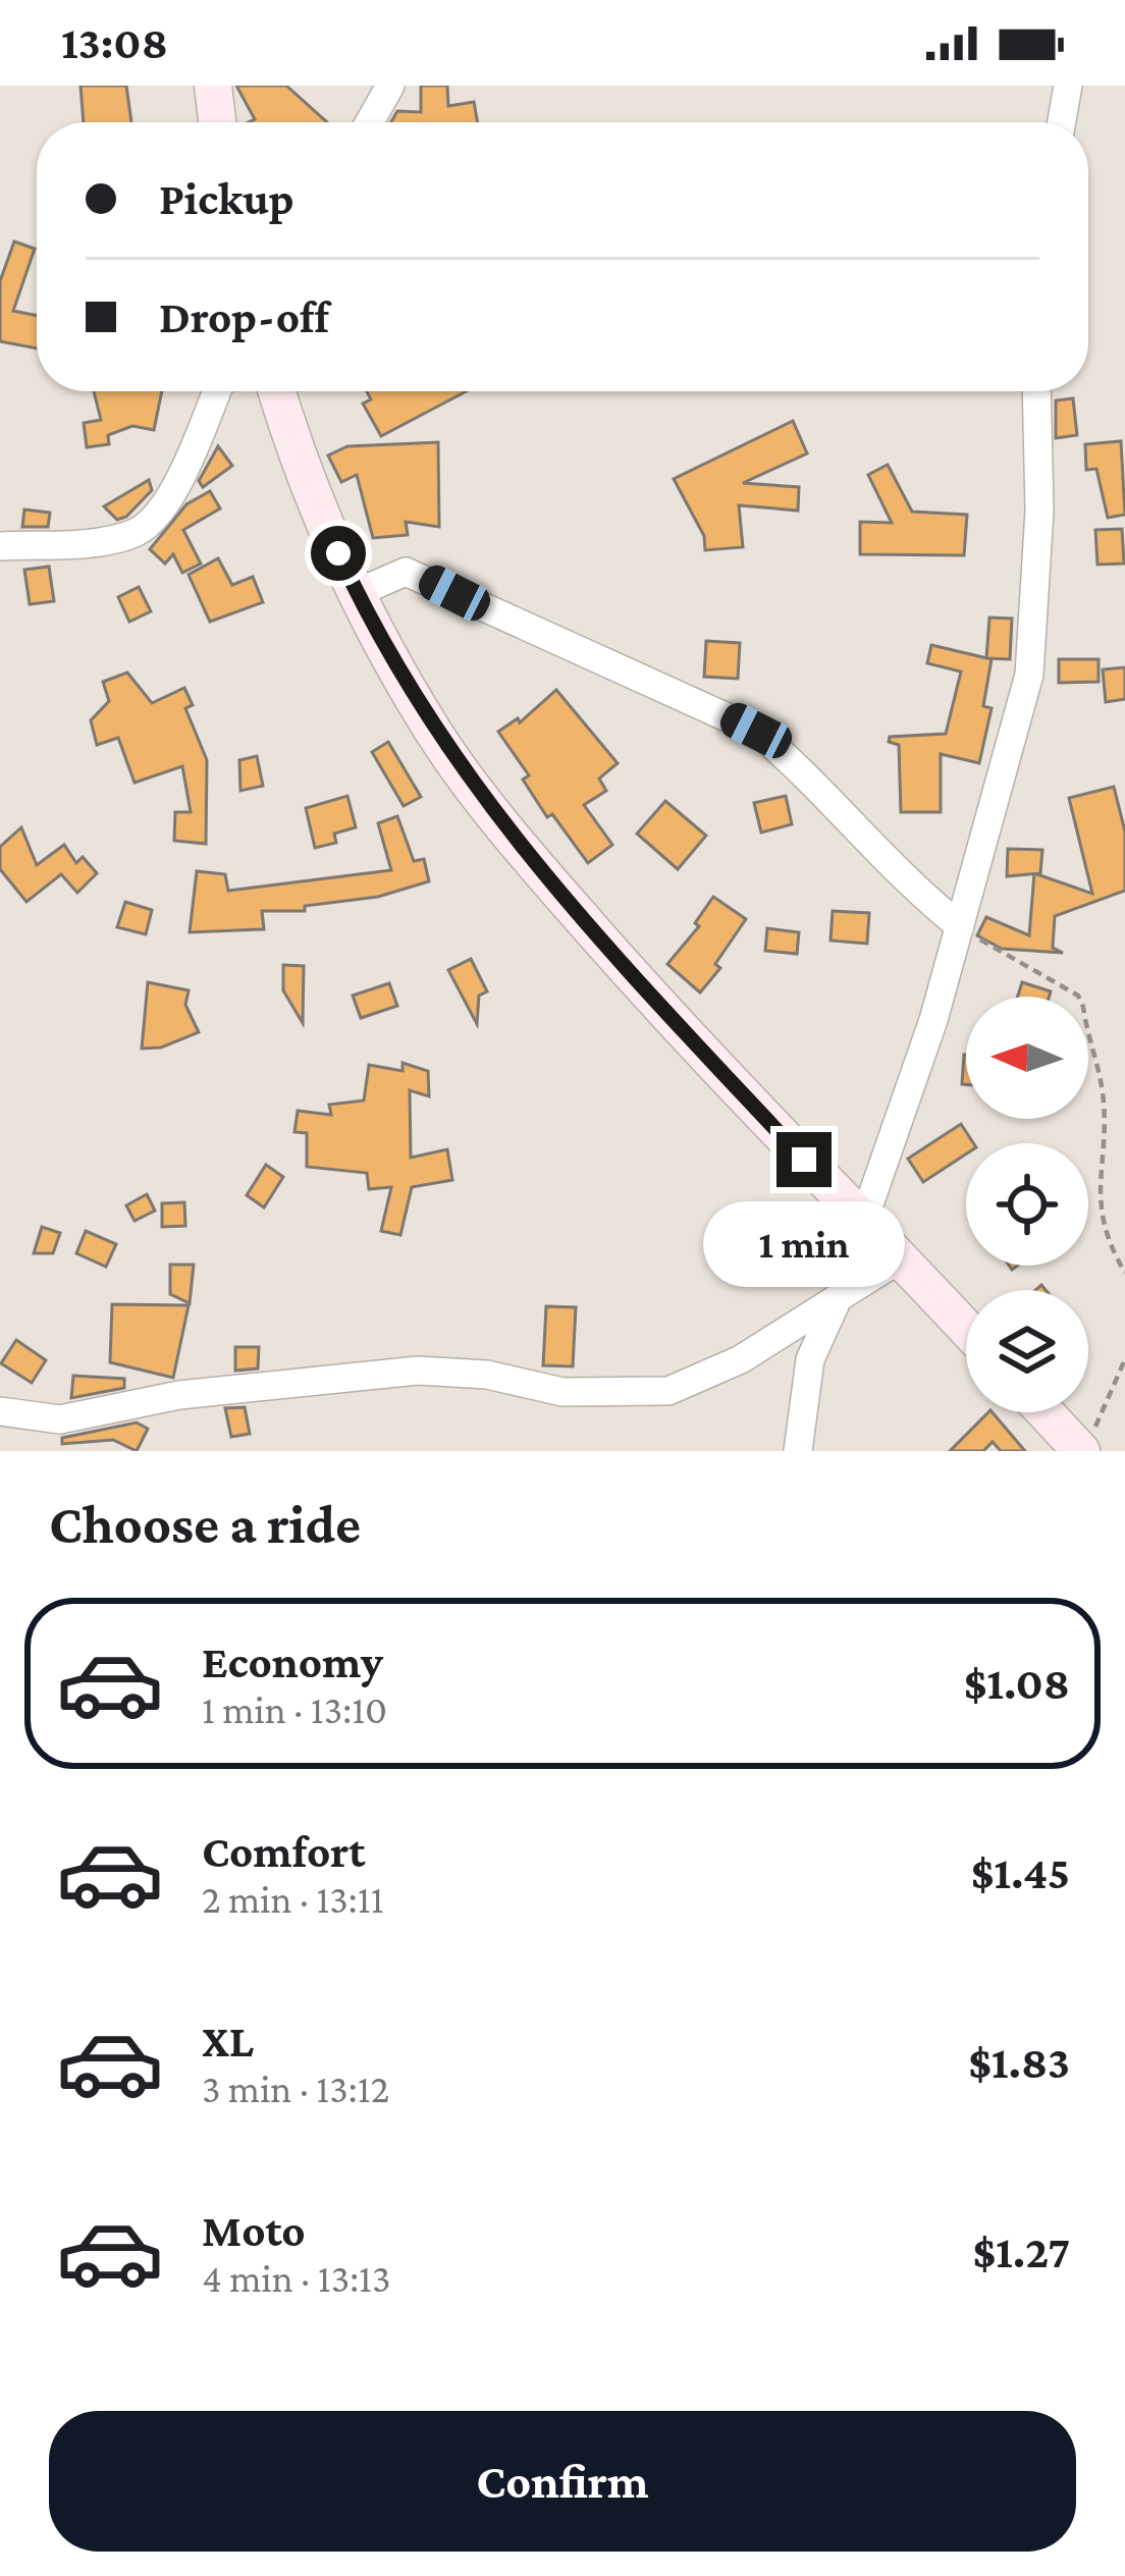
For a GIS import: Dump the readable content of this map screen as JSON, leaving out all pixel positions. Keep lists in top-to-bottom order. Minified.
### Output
{"north":"left","page":{"status":"13:08","banner":["Pickup","Drop-off"],"bubble":"1 min","heading":"Choose a ride","list":[{"name":"Economy","note":"1 min · 13:10","value":"$1.08"},{"name":"Comfort","note":"2 min · 13:11","value":"$1.45"},{"name":"XL","note":"3 min · 13:12","value":"$1.83"},{"name":"Moto","note":"4 min · 13:13","value":"$1.27"}],"buttons":"Confirm"}}
